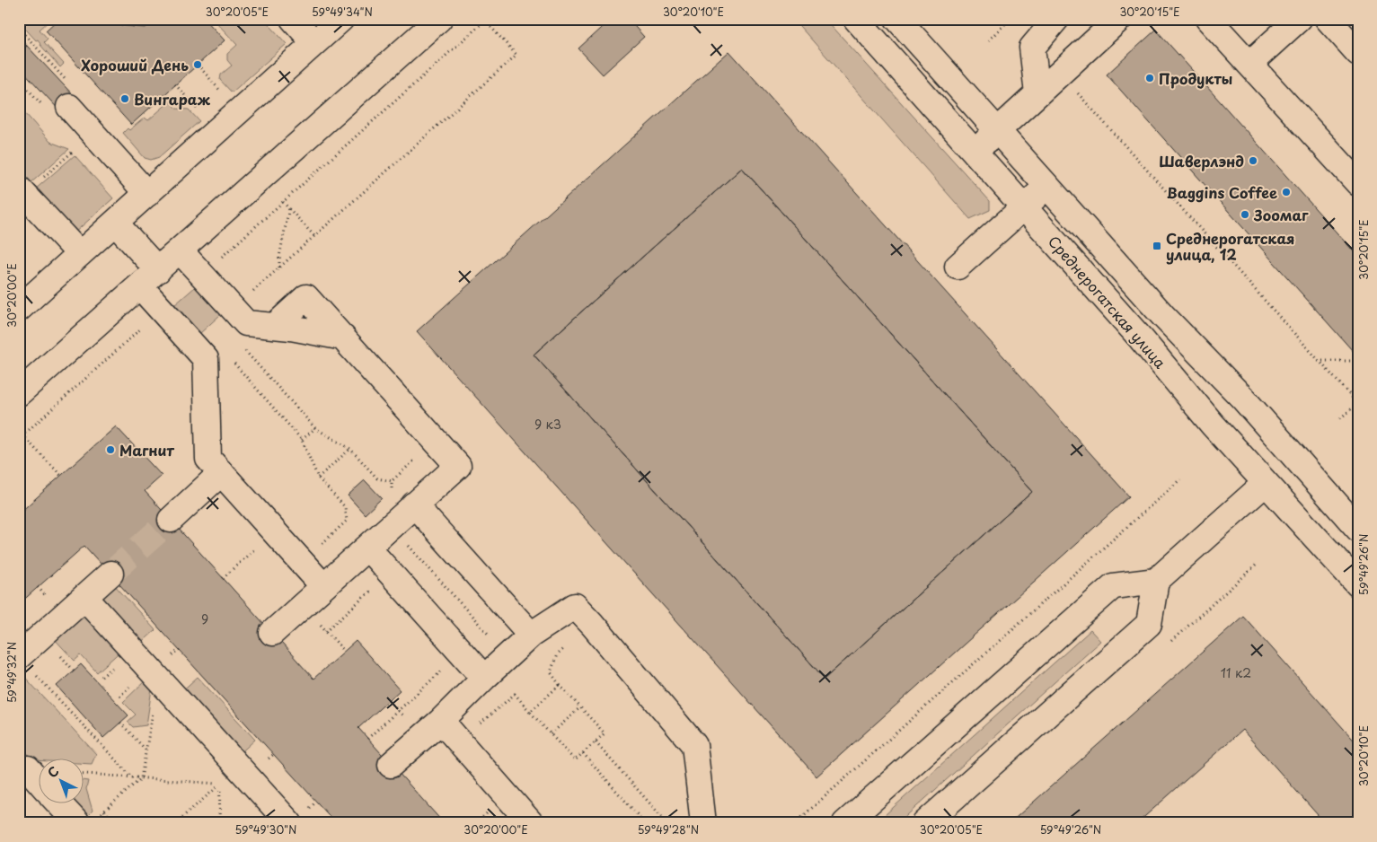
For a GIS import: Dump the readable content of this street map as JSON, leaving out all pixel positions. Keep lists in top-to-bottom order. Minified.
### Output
{"streets":{"street":["Среднерогатская улица"]},"places":{"other":["Хороший День","Продукты","Вингараж","Шаверлэнд","Baggins Coffee","Зоомаг","Магнит"],"transit":["Среднерогатская улица, 12"]},"house_numbers":["9 к3","9","11 к2"],"north":"top left","coordinates":["30°20'05\"E","59°49'34\"N","30°20'10\"E","30°20'15\"E","30°20'00\"E","59°49'26\"N","59°49'32\"N","59°49'30\"N","59°49'28\"N"]}
